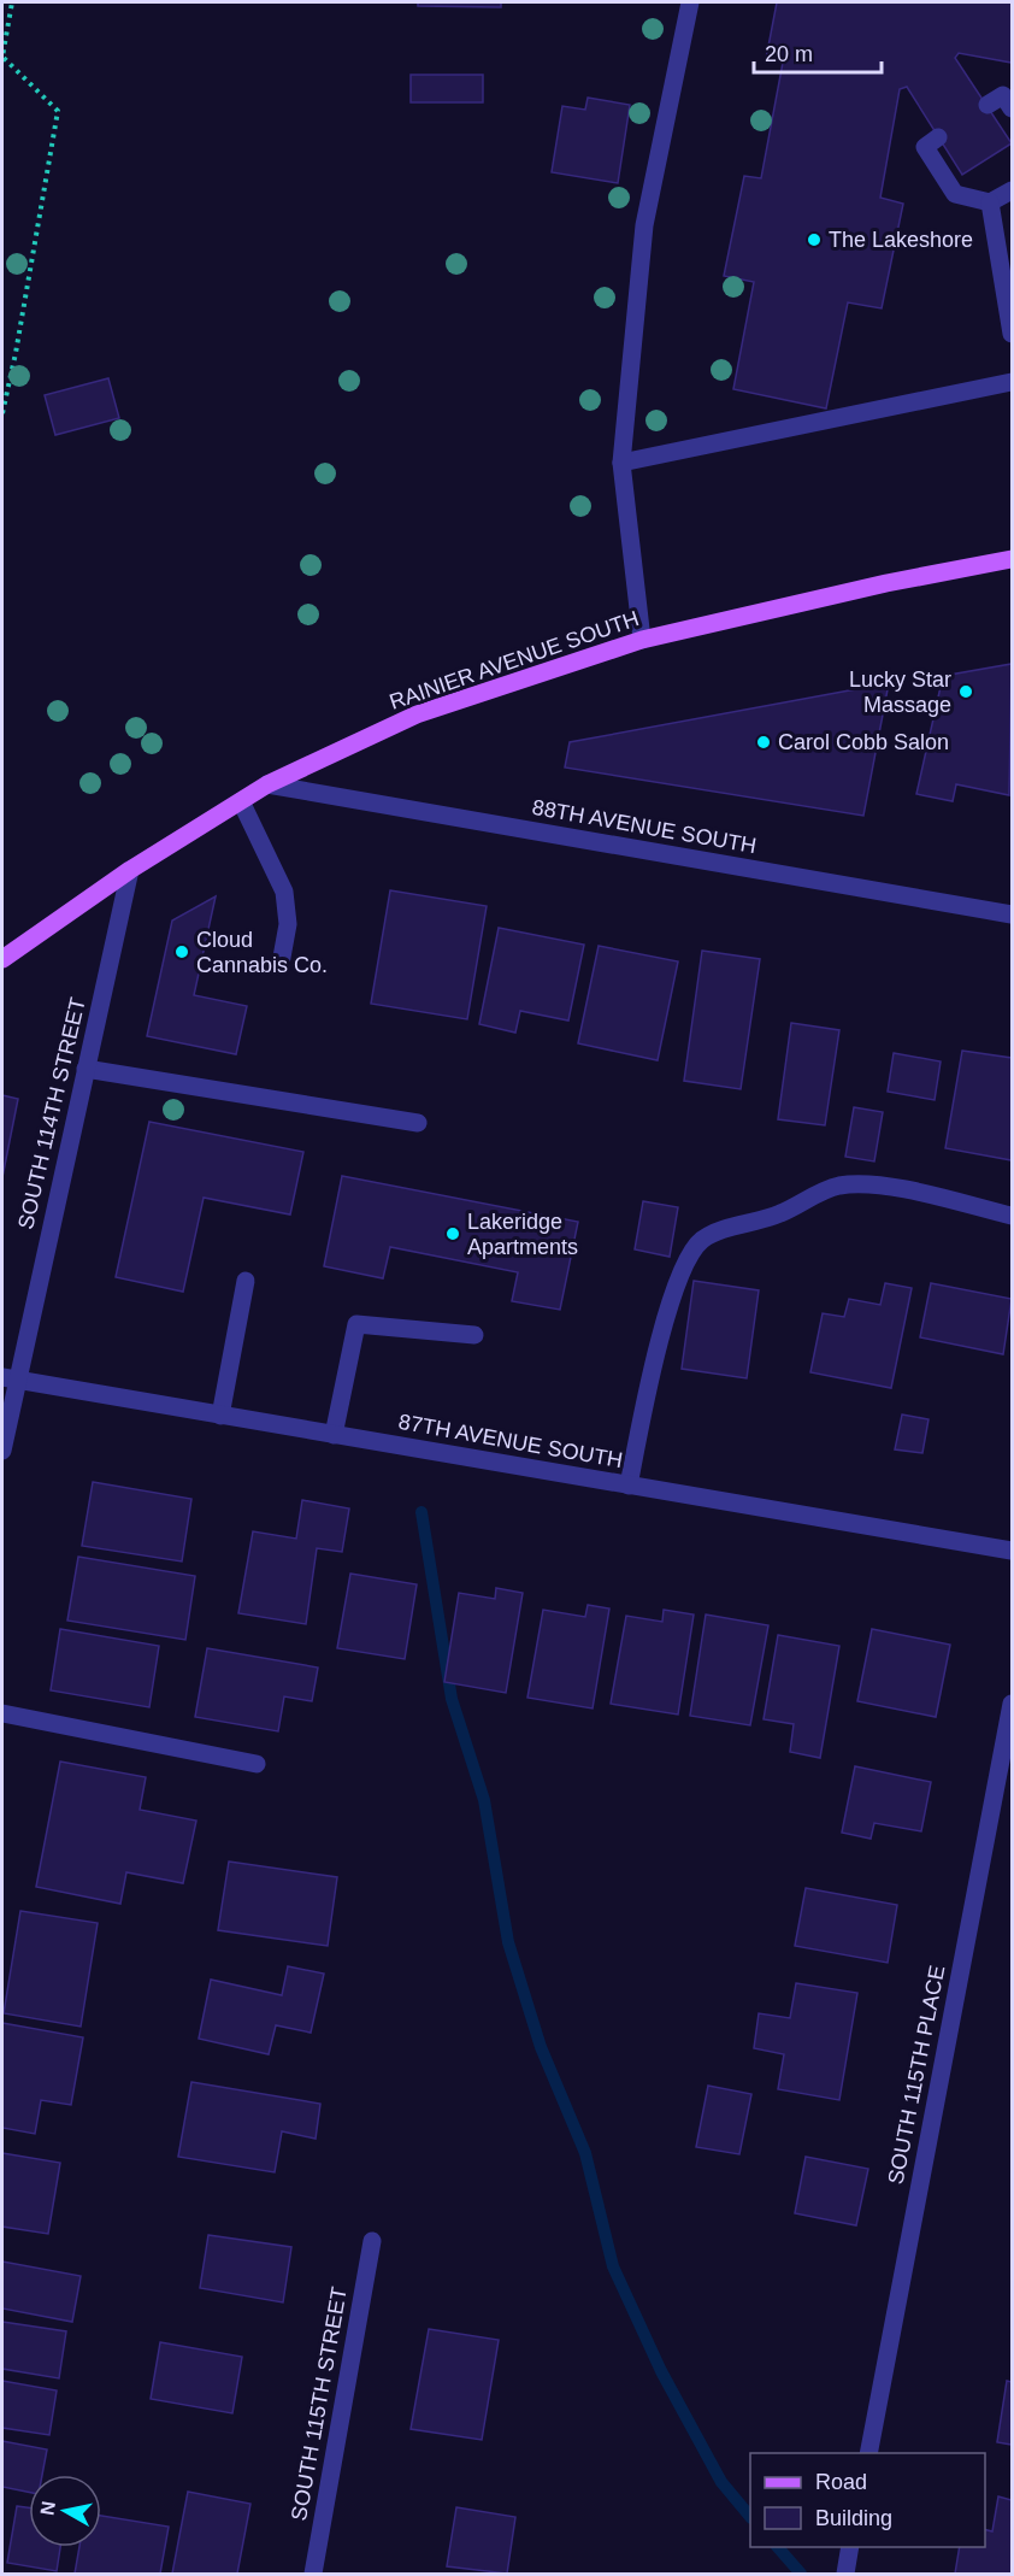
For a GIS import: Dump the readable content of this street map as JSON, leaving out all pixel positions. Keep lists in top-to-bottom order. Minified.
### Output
{"streets":{"main road":["RAINIER AVENUE SOUTH"],"street":["88TH AVENUE SOUTH","SOUTH 114TH STREET","87TH AVENUE SOUTH","SOUTH 115TH PLACE","SOUTH 115TH STREET"]},"crossings":[["RAINIER AVENUE SOUTH","88TH AVENUE SOUTH"],["RAINIER AVENUE SOUTH","SOUTH 114TH STREET"],["SOUTH 114TH STREET","87TH AVENUE SOUTH"]],"places":["The Lakeshore","Lucky Star Massage","Carol Cobb Salon","Cloud Cannabis Co.","Lakeridge Apartments"],"legend":["Road","Building"],"scale_bar":"20 m","north":"left"}
